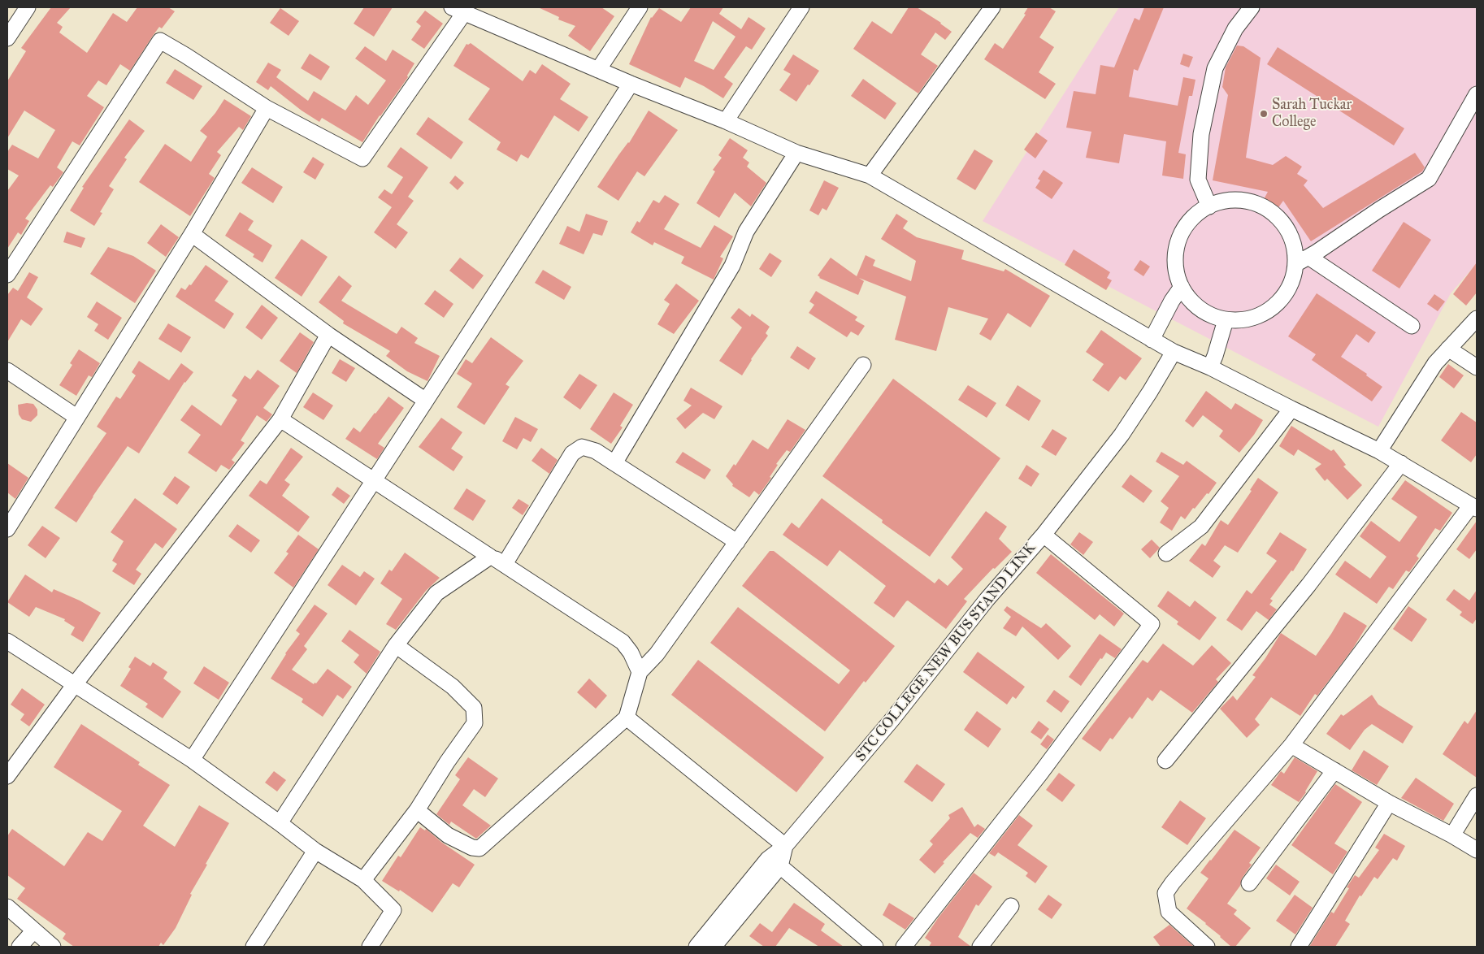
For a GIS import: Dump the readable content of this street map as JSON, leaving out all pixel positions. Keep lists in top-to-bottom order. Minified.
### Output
{"streets":{"street":["STC COLLEGE NEW BUS STAND LINK"]},"places":["Sarah Tuckar College"]}
